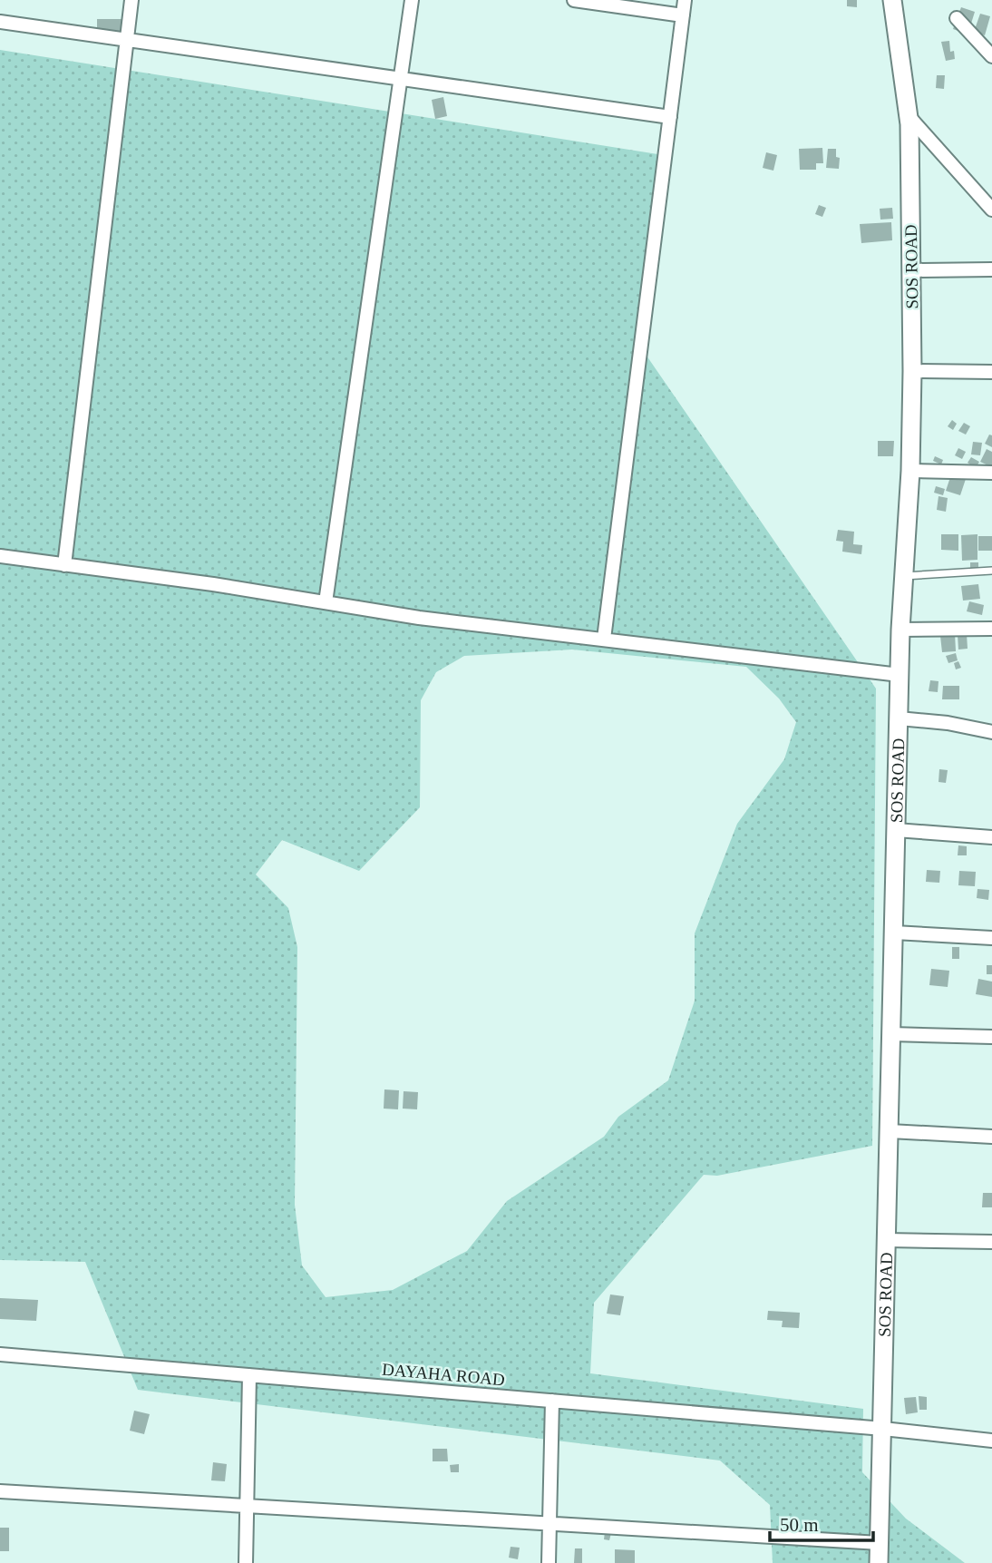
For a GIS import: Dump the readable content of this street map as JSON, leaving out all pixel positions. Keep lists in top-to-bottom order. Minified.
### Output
{"streets":{"street":["SOS ROAD","DAYAHA ROAD"]},"crossings":[["SOS ROAD","DAYAHA ROAD"]],"scale_bar":"50 m"}
